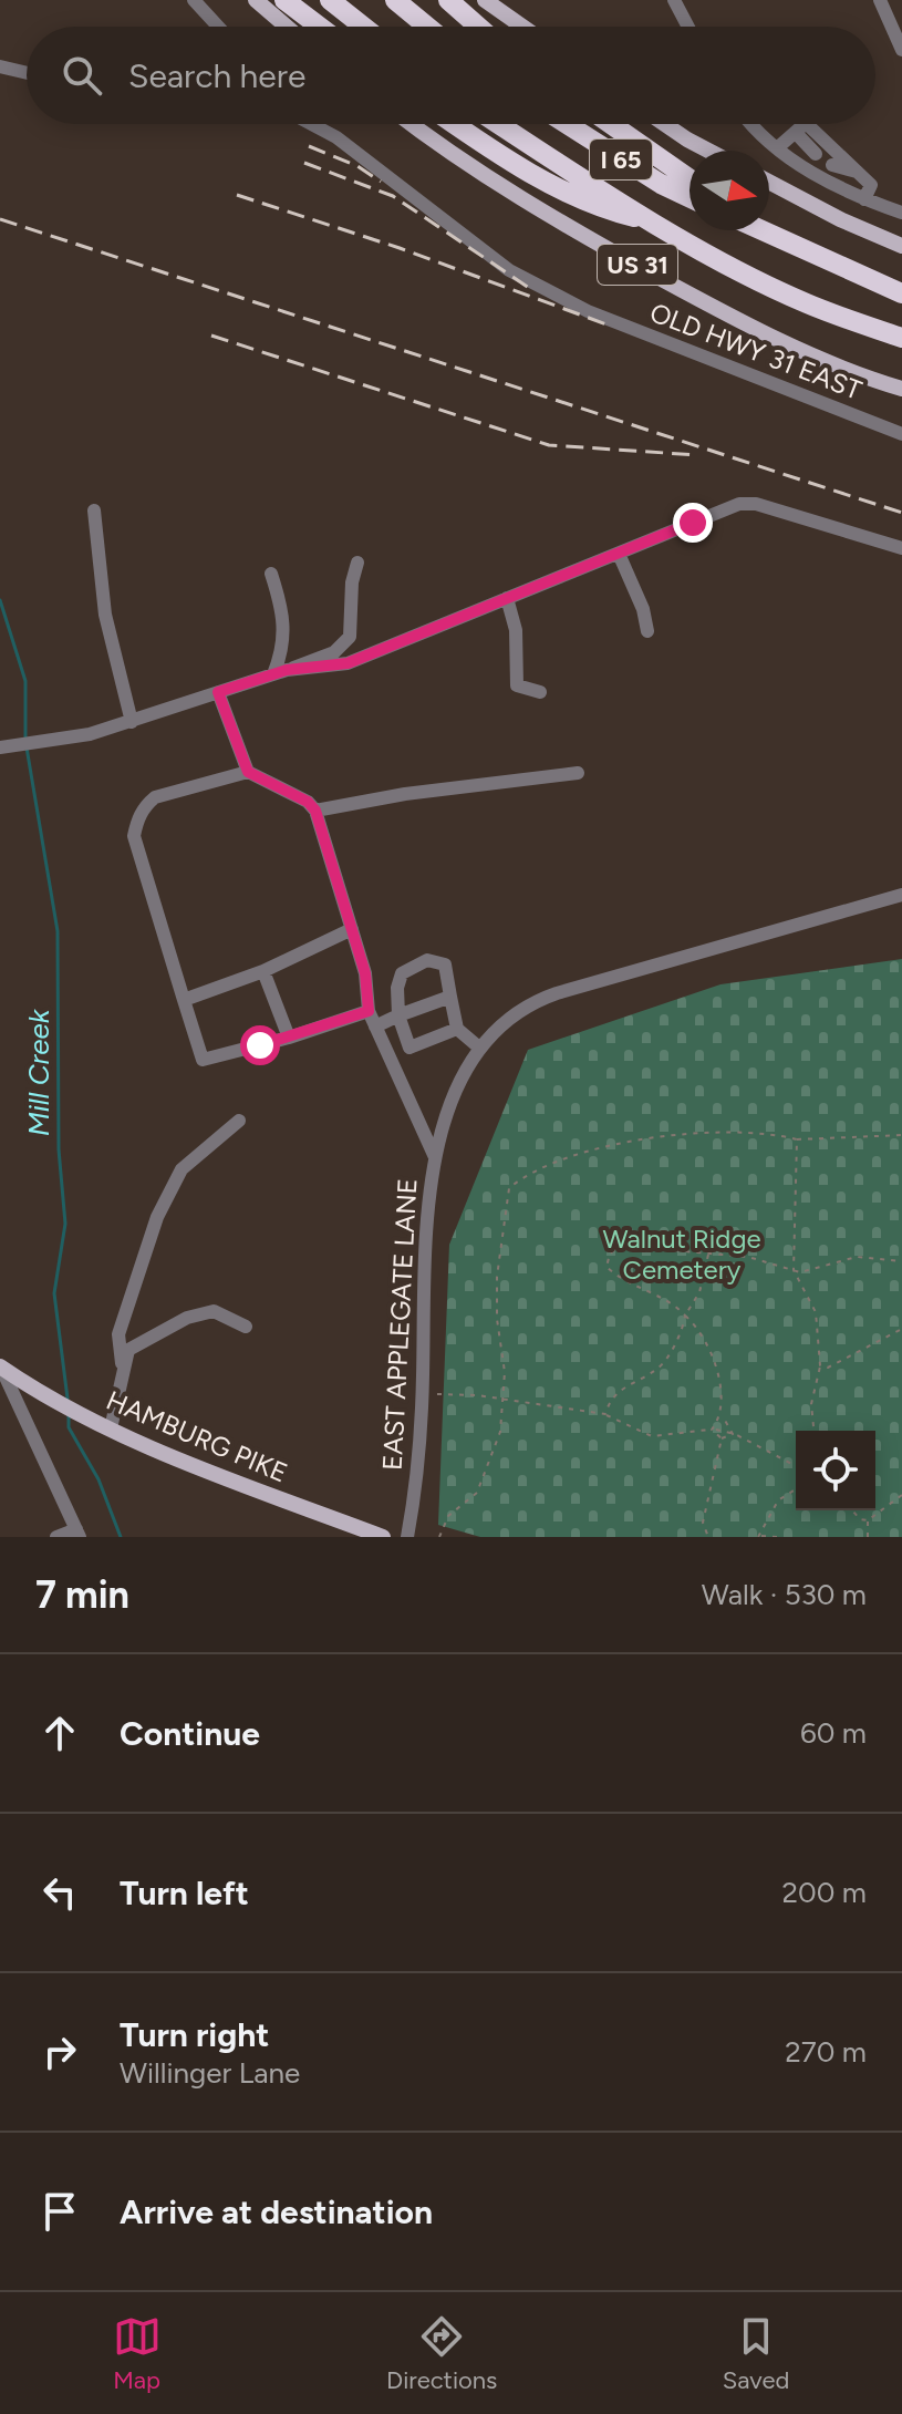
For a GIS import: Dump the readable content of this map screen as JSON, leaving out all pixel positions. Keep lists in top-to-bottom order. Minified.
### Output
{"streets":{"highway":["I 65"],"main road":["US 31","HAMBURG PIKE"],"street":["OLD HWY 31 EAST","EAST APPLEGATE LANE"]},"water":["Mill Creek"],"parks":["Walnut Ridge Cemetery"],"north":"right","page":{"search":"Search here","heading":["7 min","Walk · 530 m"],"list":[["Continue","60 m"],["Turn left","200 m"],["Turn right","Willinger Lane","270 m"],"Arrive at destination"],"nav":["Map","Directions","Saved"]}}
